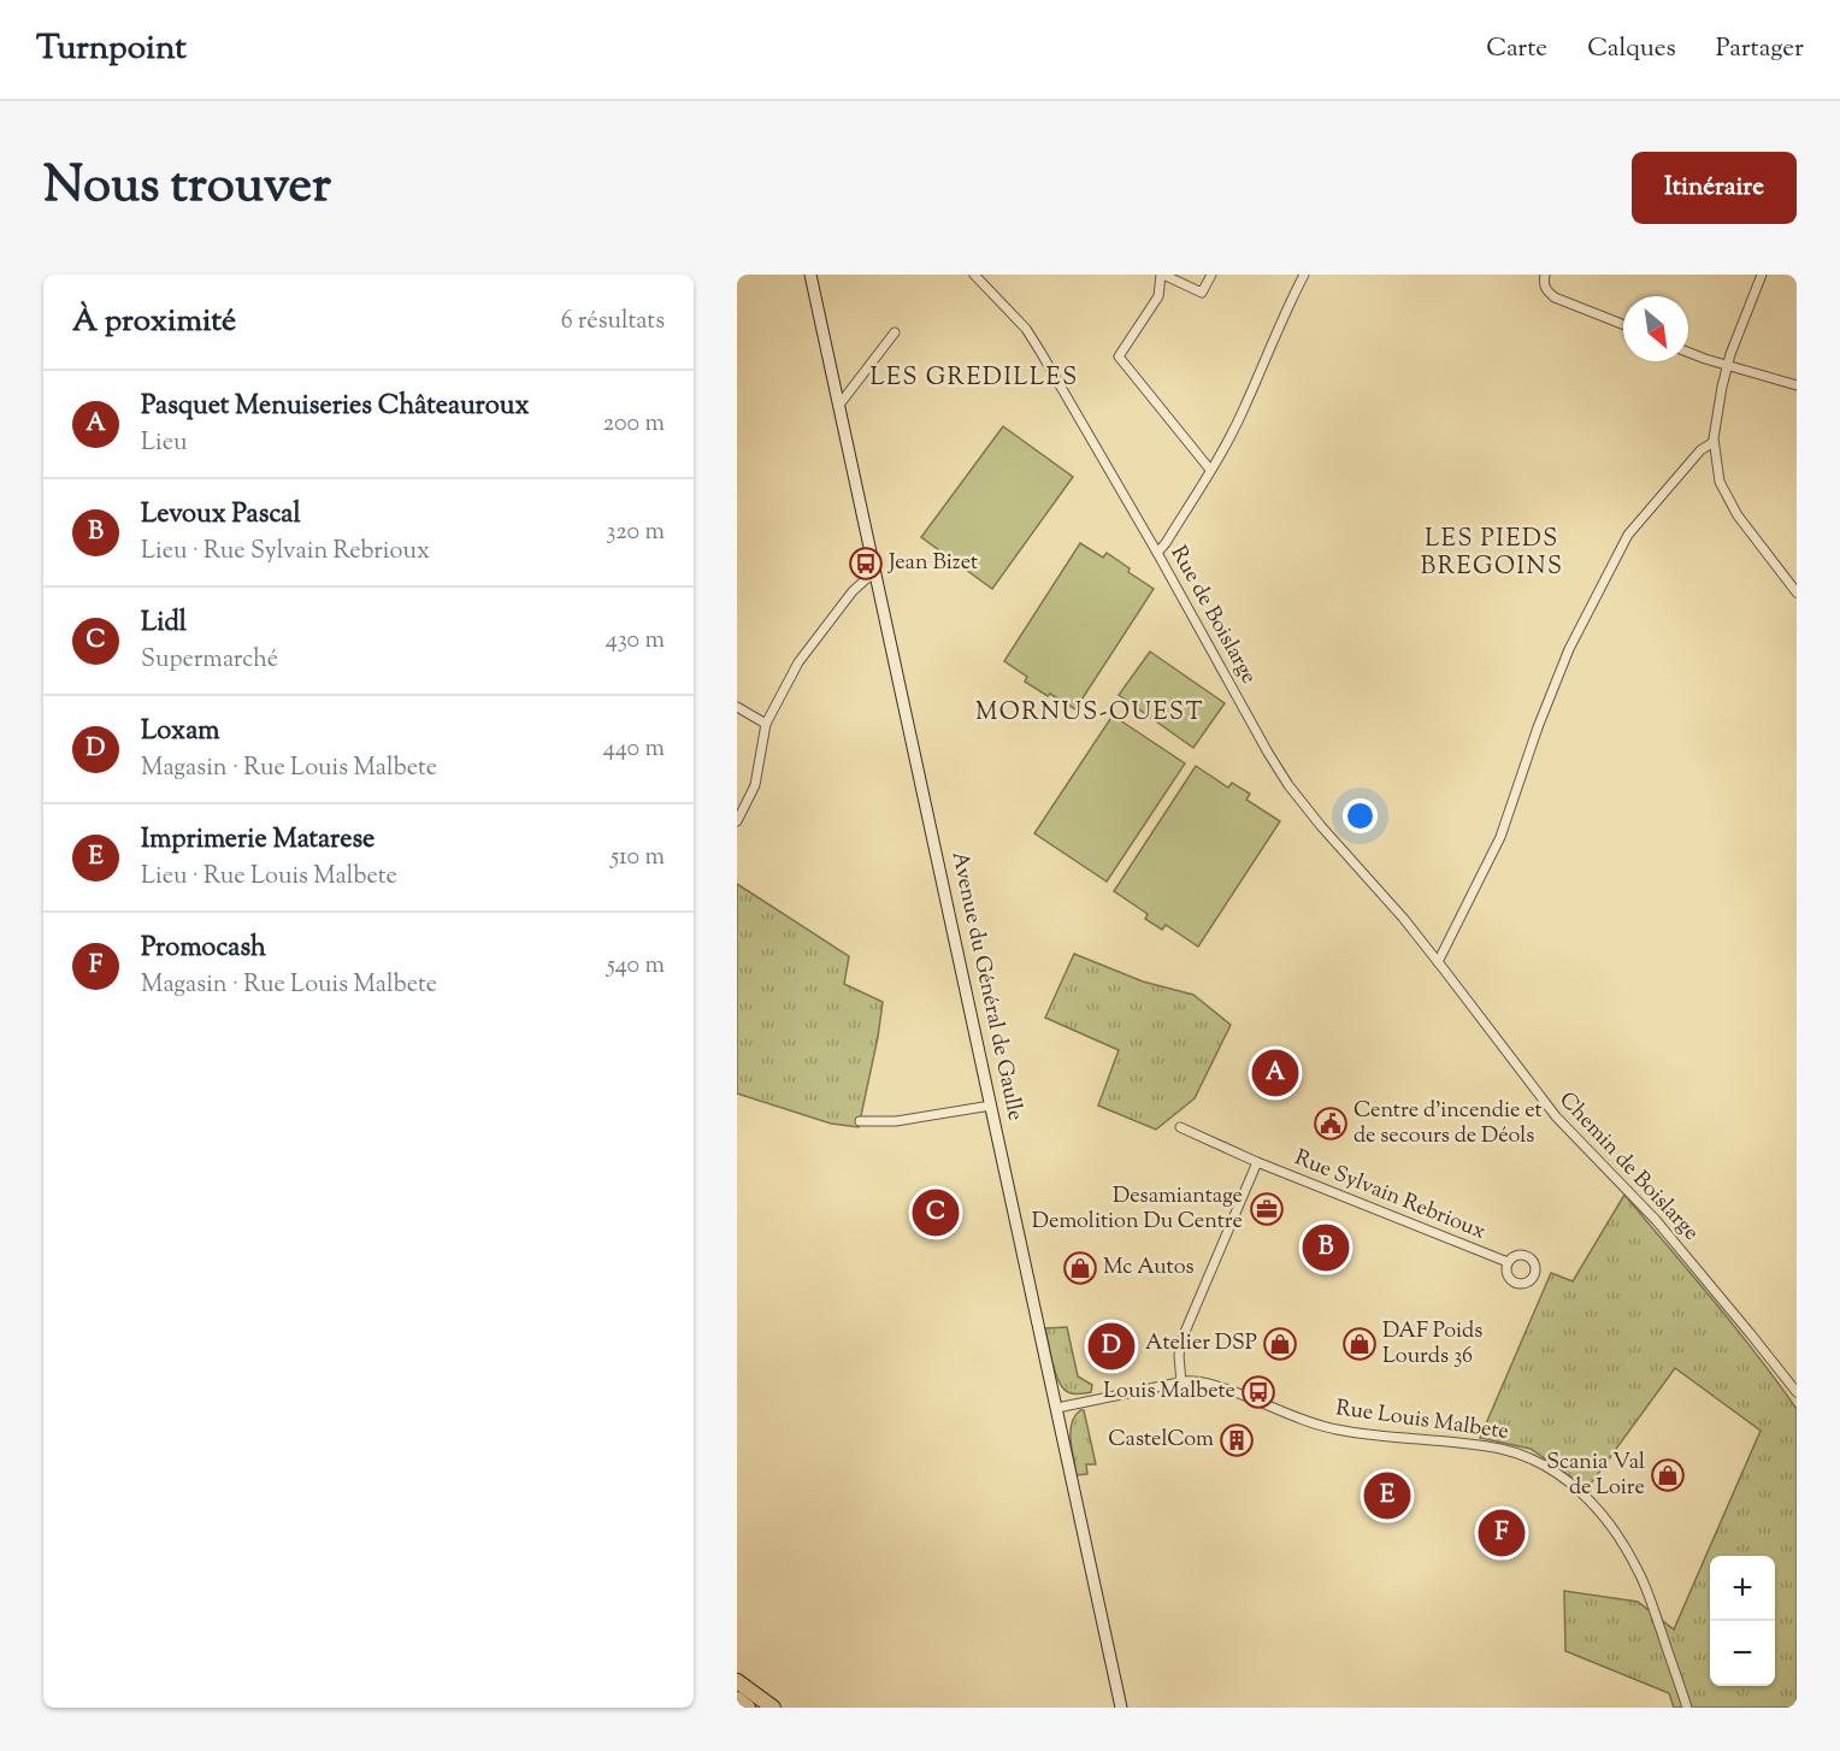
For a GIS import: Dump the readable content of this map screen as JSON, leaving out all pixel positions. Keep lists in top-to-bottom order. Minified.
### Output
{"streets":{"main road":["Avenue du Général de Gaulle"],"street":["Rue de Boislarge","Chemin de Boislarge","Rue Sylvain Rebrioux","Rue Louis Malbete"]},"crossings":[["Rue de Boislarge","Chemin de Boislarge"],["Avenue du Général de Gaulle","Rue Louis Malbete"]],"districts":["LES GREDILLES","LES PIEDS BREGOINS","MORNUS-OUEST"],"places":{"bus stop":["Jean Bizet","Louis Malbete"],"public building":["Centre d'incendie et de secours de Déols"],"office":["Desamiantage Demolition Du Centre"],"shop":["Mc Autos","Atelier DSP","DAF Poids Lourds 36","Scania Val de Loire"],"building":["CastelCom"]},"north":"bottom right","page":{"header":"Turnpoint","nav":["Carte","Calques","Partager"],"title":"Nous trouver","buttons":"Itinéraire","heading":["À proximité","6 résultats"],"list":[{"mark":"A","name":"Pasquet Menuiseries Châteauroux","note":"Lieu","value":"200 m"},{"mark":"B","name":"Levoux Pascal","note":"Lieu · Rue Sylvain Rebrioux","value":"320 m"},{"mark":"C","name":"Lidl","note":"Supermarché","value":"430 m"},{"mark":"D","name":"Loxam","note":"Magasin · Rue Louis Malbete","value":"440 m"},{"mark":"E","name":"Imprimerie Matarese","note":"Lieu · Rue Louis Malbete","value":"510 m"},{"mark":"F","name":"Promocash","note":"Magasin · Rue Louis Malbete","value":"540 m"}],"pins":["A","C","B","D","E","F"],"map_buttons":["+","−"]}}
